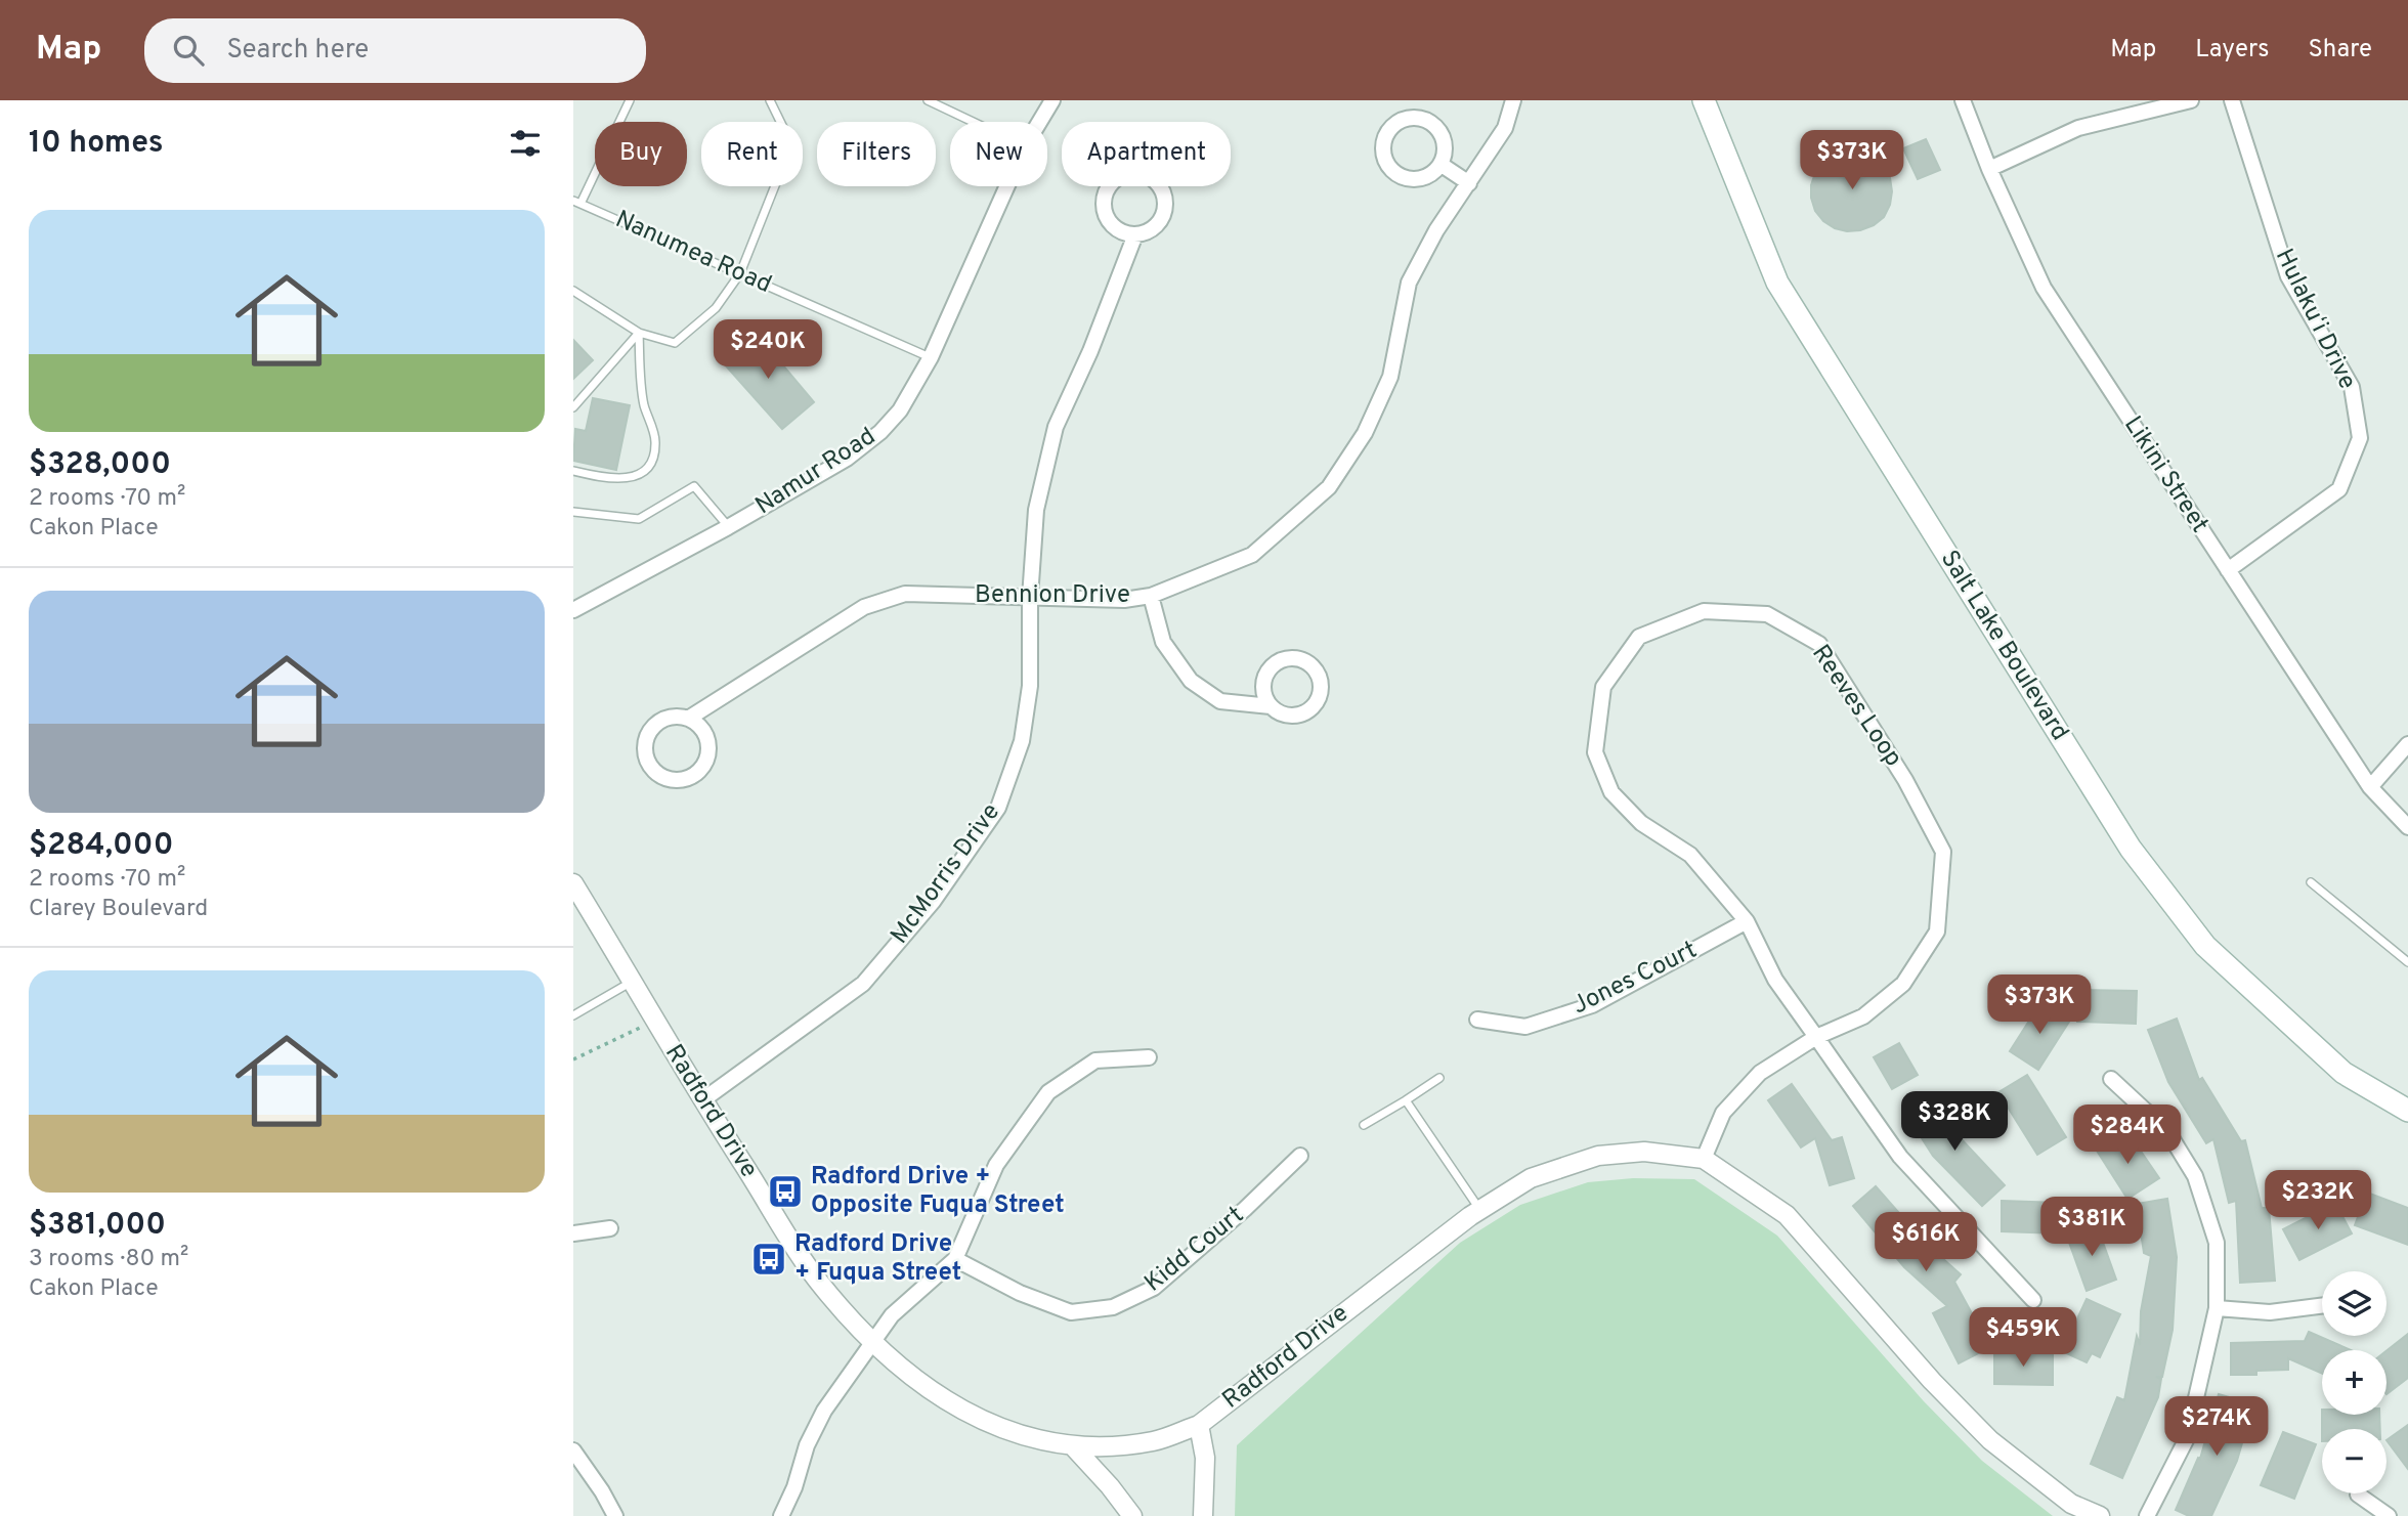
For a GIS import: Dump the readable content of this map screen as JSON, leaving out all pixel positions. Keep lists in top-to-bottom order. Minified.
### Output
{"streets":{"main road":["Salt Lake Boulevard"],"street":["Hulakuʻi Drive","Namur Road","Likini Street","Bennion Drive","Reeves Loop","McMorris Drive","Jones Court","Radford Drive","Kidd Court"],"lane":["Nanumea Road"]},"crossings":[["Nanumea Road","Namur Road"],["Hulakuʻi Drive","Likini Street"],["Bennion Drive","McMorris Drive"],["Reeves Loop","Jones Court"],["Reeves Loop","Radford Drive"],["McMorris Drive","Radford Drive"]],"places":{"bus stop":["Radford Drive + Opposite Fuqua Street","Radford Drive + Fuqua Street"]},"page":{"header":"Map","search":"Search here","nav":["Map","Layers","Share"],"heading":"10 homes","chip":["Buy","Rent","Filters","New","Apartment"],"price":["$373K","$240K","$373K","$328K","$284K","$232K","$381K","$616K","$459K","$274K"],"list":[{"name":"$328,000","note":"2 rooms · 70 m² · Cakon Place"},{"name":"$284,000","note":"2 rooms · 70 m² · Clarey Boulevard"},{"name":"$381,000","note":"3 rooms · 80 m² · Cakon Place"}],"map_buttons":["+","−"]}}
